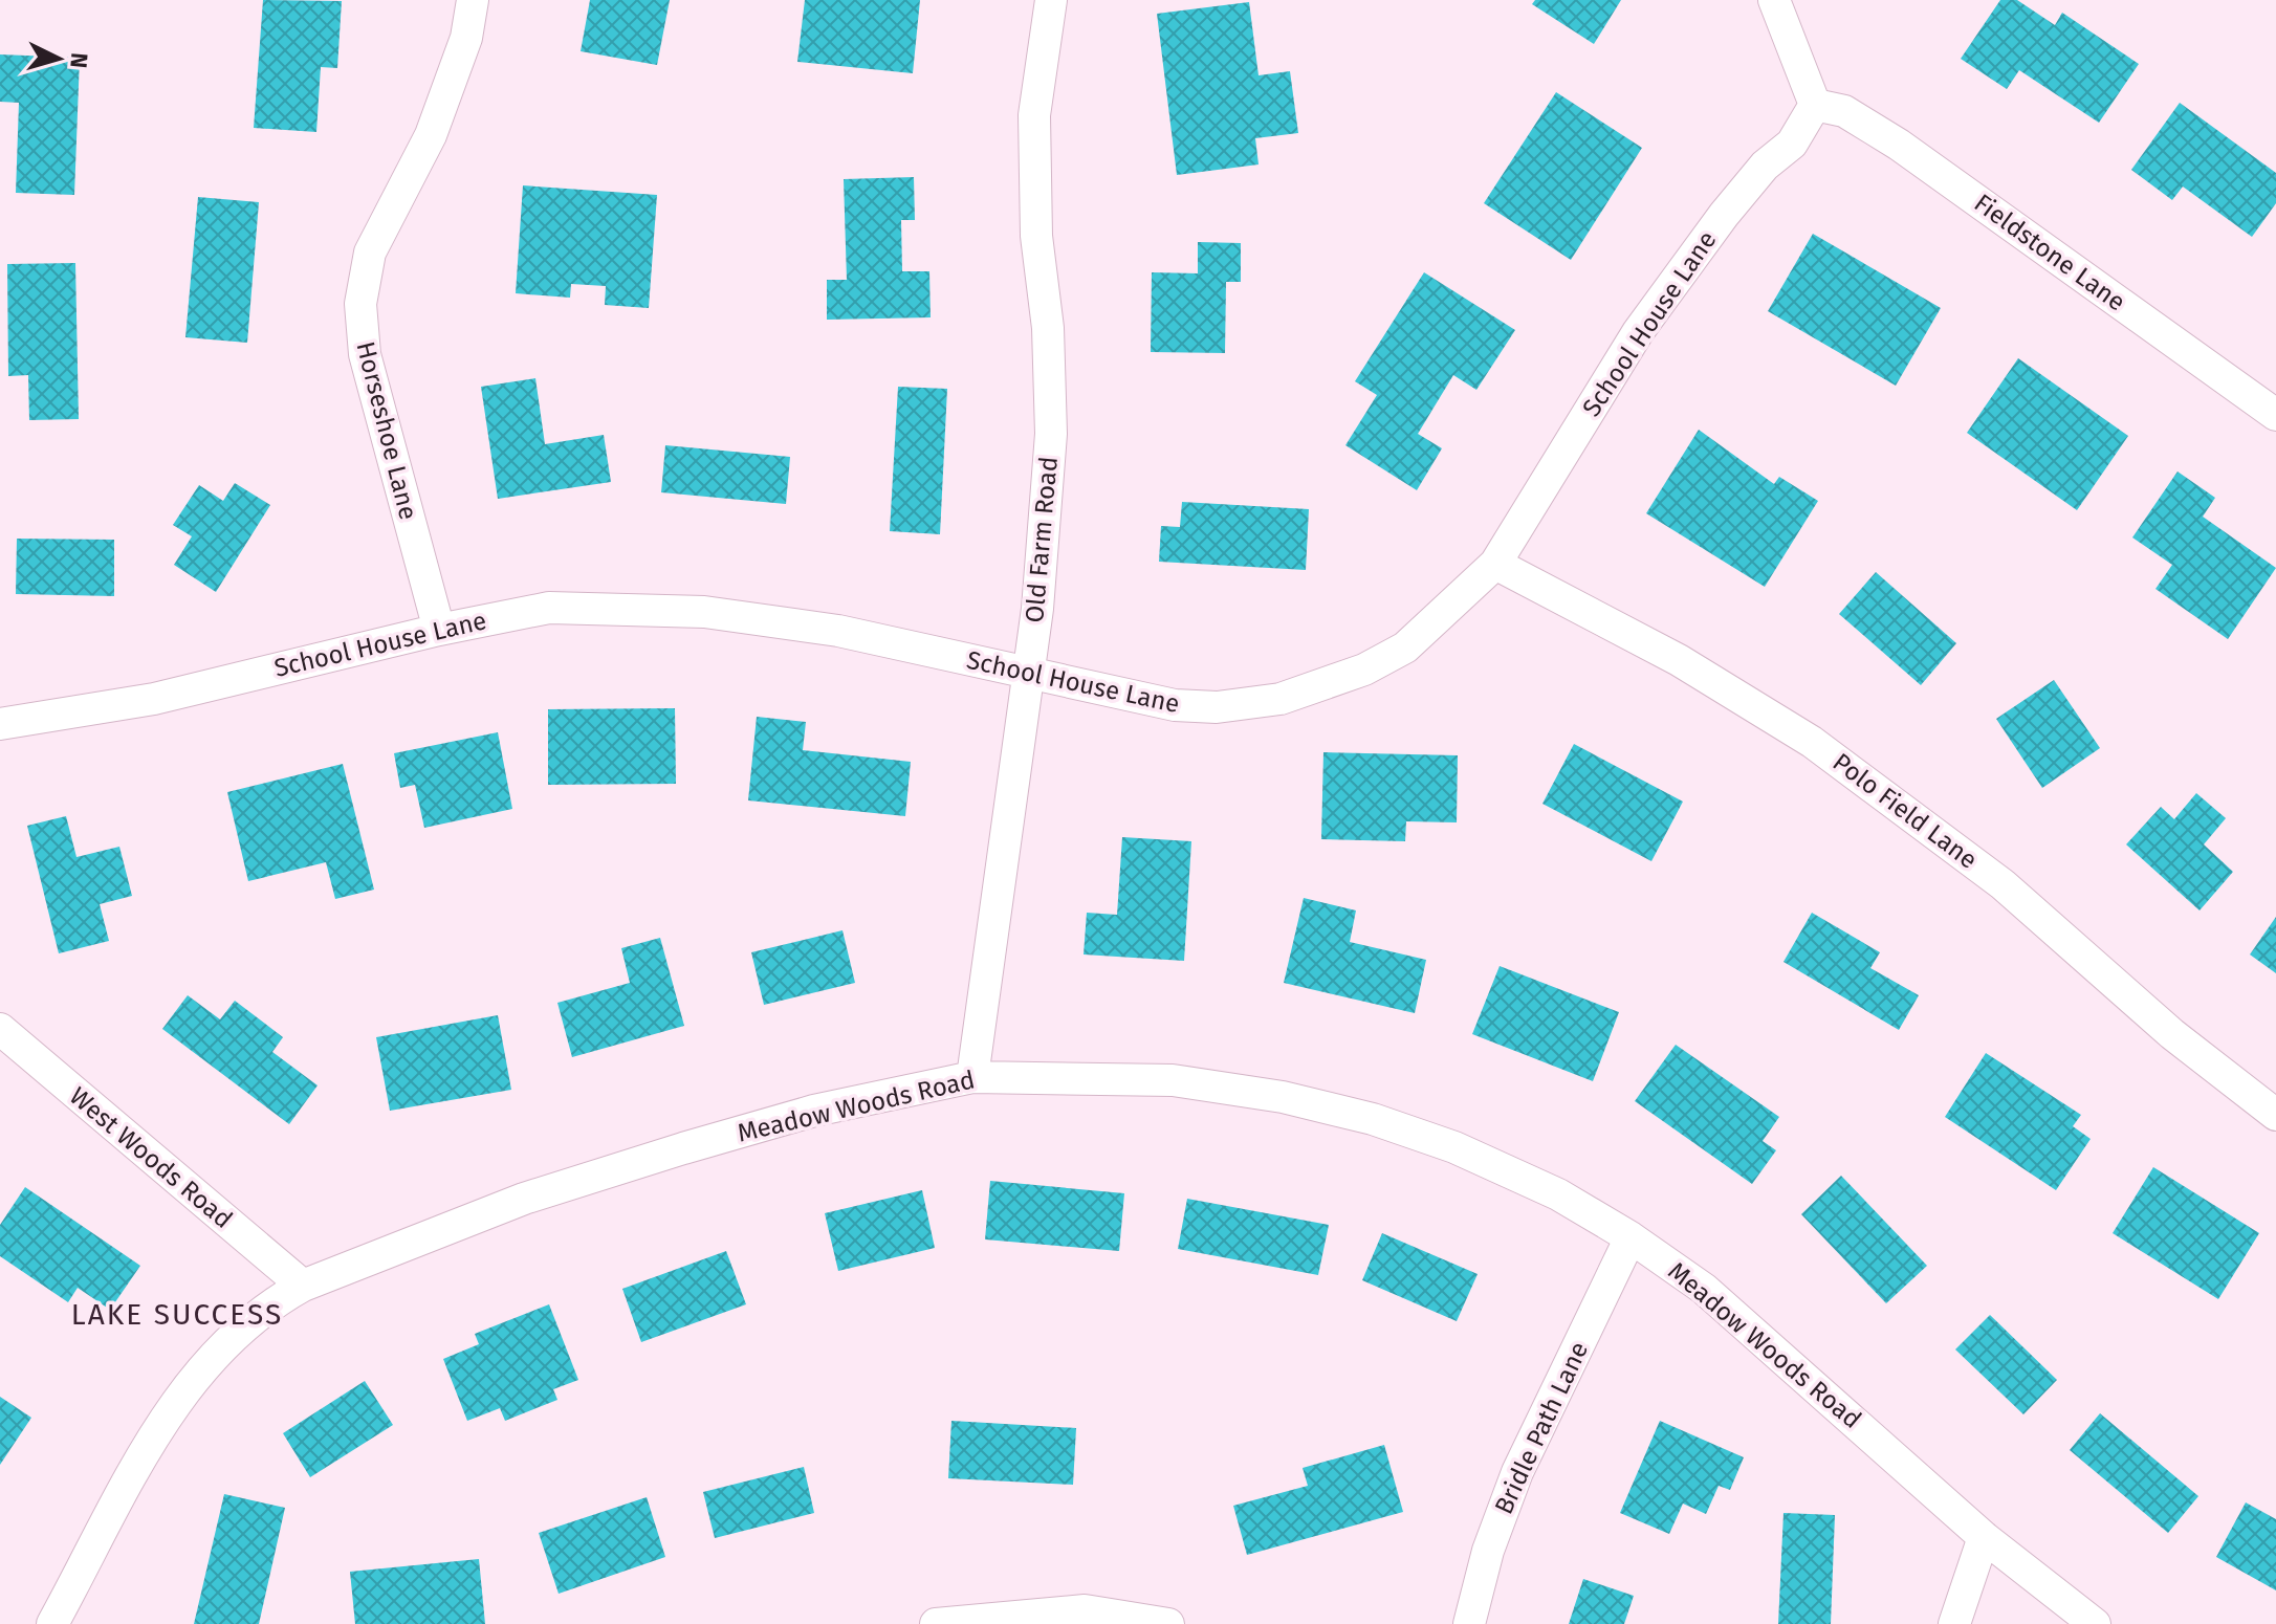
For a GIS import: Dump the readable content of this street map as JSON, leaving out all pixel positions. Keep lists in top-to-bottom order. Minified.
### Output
{"streets":{"street":["Fieldstone Lane","School House Lane","Horseshoe Lane","Old Farm Road","Polo Field Lane","Meadow Woods Road","West Woods Road","Bridle Path Lane"]},"crossings":[["Fieldstone Lane","School House Lane"],["School House Lane","Horseshoe Lane"],["School House Lane","Old Farm Road"],["School House Lane","Polo Field Lane"],["Old Farm Road","Meadow Woods Road"],["Meadow Woods Road","West Woods Road"],["Meadow Woods Road","Bridle Path Lane"]],"districts":["LAKE SUCCESS"],"north":"right"}
